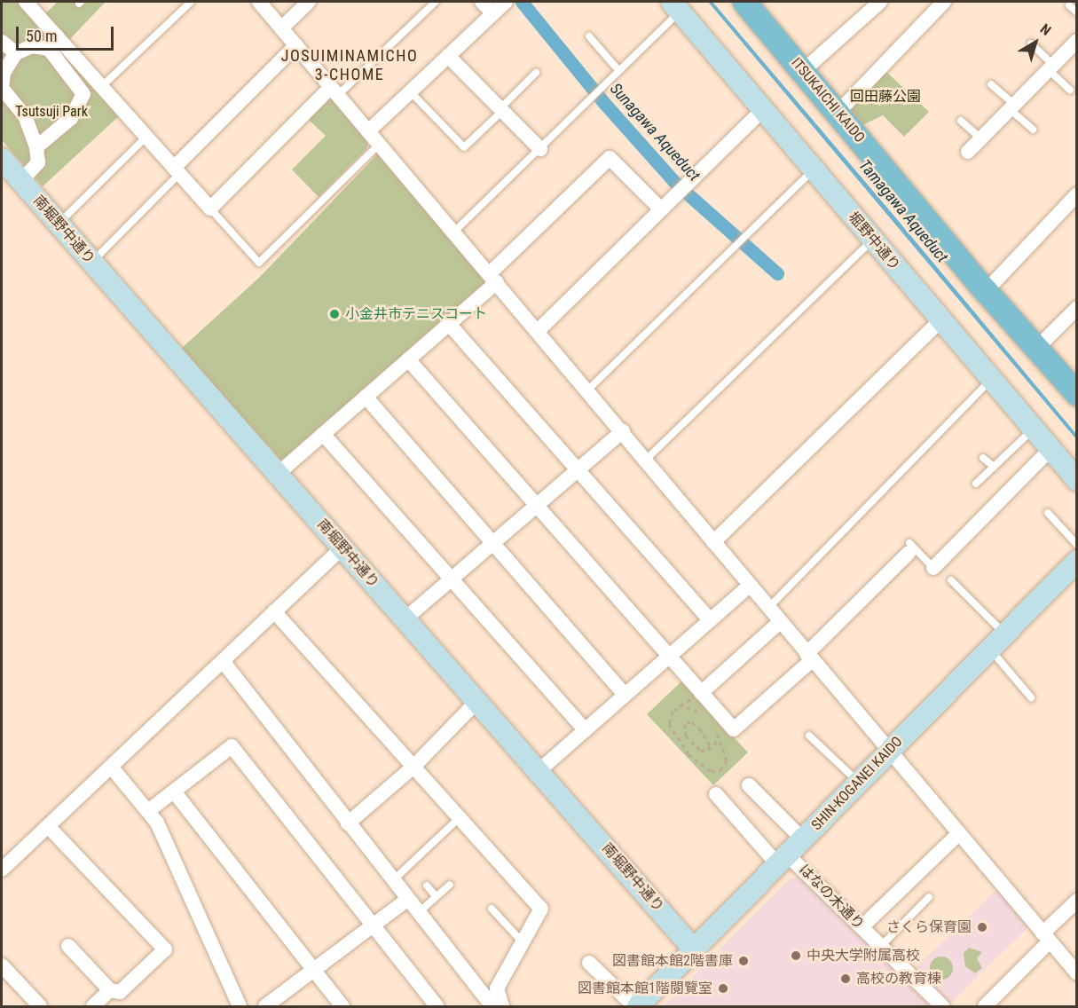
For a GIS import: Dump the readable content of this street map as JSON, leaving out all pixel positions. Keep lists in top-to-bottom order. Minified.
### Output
{"streets":{"main road":["ITSUKAICHI KAIDO"],"street":["南堀野中通り","堀野中通り","SHIN-KOGANEI KAIDO","はなの木通り"]},"crossings":[["南堀野中通り","SHIN-KOGANEI KAIDO"],["SHIN-KOGANEI KAIDO","はなの木通り"]],"districts":["JOSUIMINAMICHO 3-CHOME"],"water":["Sunagawa Aqueduct","Tamagawa Aqueduct"],"parks":["回田藤公園","Tsutsuji Park"],"places":["小金井市テニスコート","さくら保育園","中央大学附属高校","図書館本館2階書庫","高校の教育棟","図書館本館1階閱覽室"],"scale_bar":"50 m","north":"top right"}
